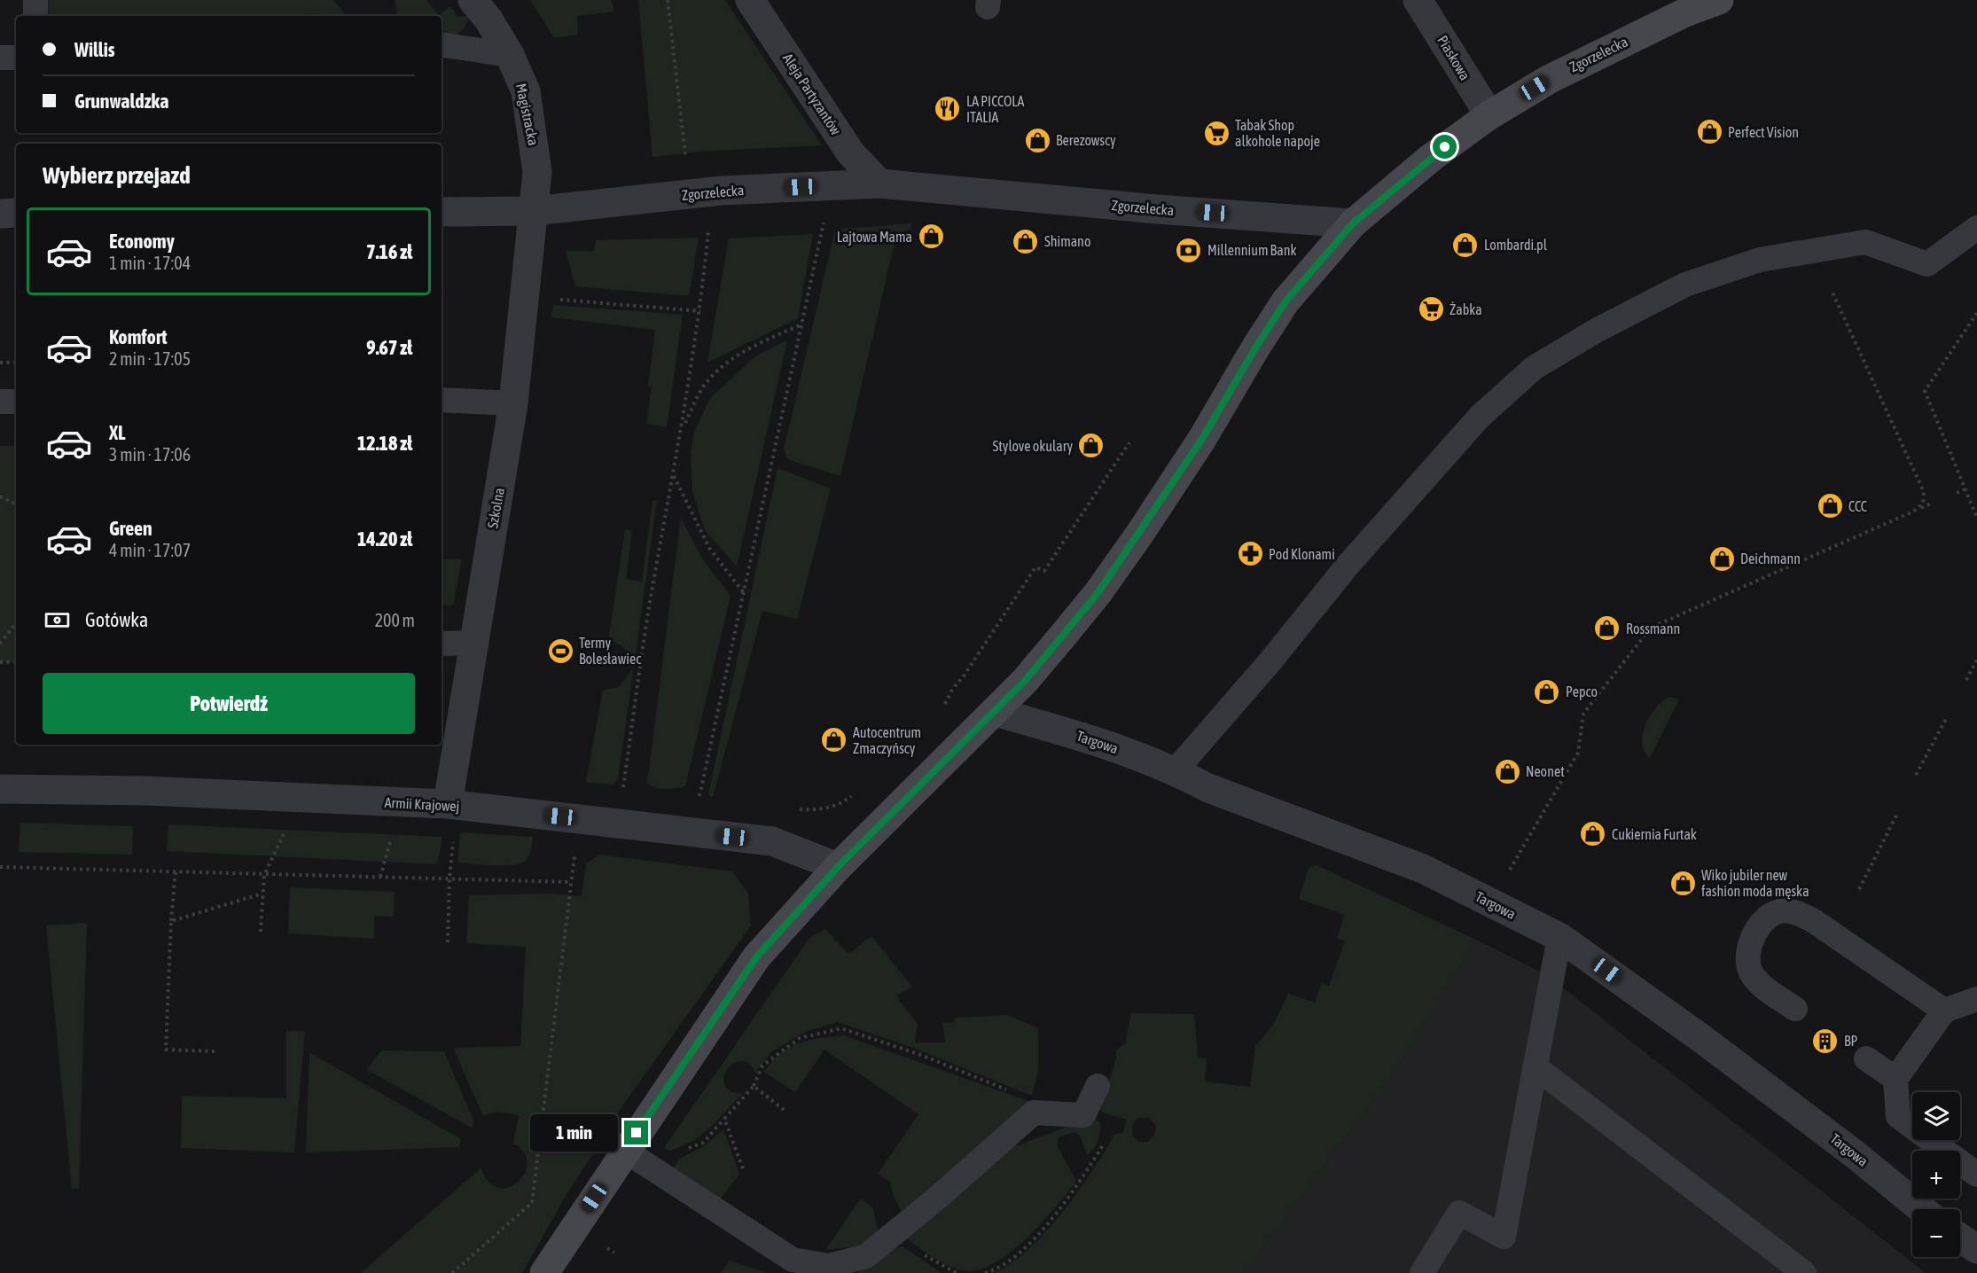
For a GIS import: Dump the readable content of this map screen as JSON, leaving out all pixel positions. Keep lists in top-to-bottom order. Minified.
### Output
{"streets":{"street":["Zgorzelecka","Piaskowa","Aleja Partyzantów","Magistracka","Szkolna","Targowa","Armii Krajowej"]},"crossings":[["Zgorzelecka","Piaskowa"],["Zgorzelecka","Aleja Partyzantów"],["Zgorzelecka","Magistracka"],["Zgorzelecka","Szkolna"],["Magistracka","Szkolna"],["Szkolna","Armii Krajowej"]],"places":{"restaurant":["LA PICCOLA ITALIA"],"shop":["Perfect Vision","Berezowscy","Lajtowa Mama","Shimano","Lombardi.pl","Stylove okulary","CCC","Deichmann","Rossmann","Pepco","Autocentrum Zmaczyńscy","Neonet","Cukiernia Furtak","Wiko jubiler new fashion moda męska"],"supermarket":["Tabak Shop alkohole napoje","Żabka"],"bank":["Millennium Bank"],"pharmacy":["Pod Klonami"],"sports":["Termy Bolesławiec"],"building":["BP"]},"page":{"banner":["Willis","Grunwaldzka"],"heading":"Wybierz przejazd","list":[{"name":"Economy","note":"1 min · 17:04","value":"7.16 zł"},{"name":"Komfort","note":"2 min · 17:05","value":"9.67 zł"},{"name":"XL","note":"3 min · 17:06","value":"12.18 zł"},{"name":"Green","note":"4 min · 17:07","value":"14.20 zł"}],"pay":["Gotówka","200 m"],"buttons":"Potwierdź","map_buttons":["+","−"],"bubble":"1 min"}}
